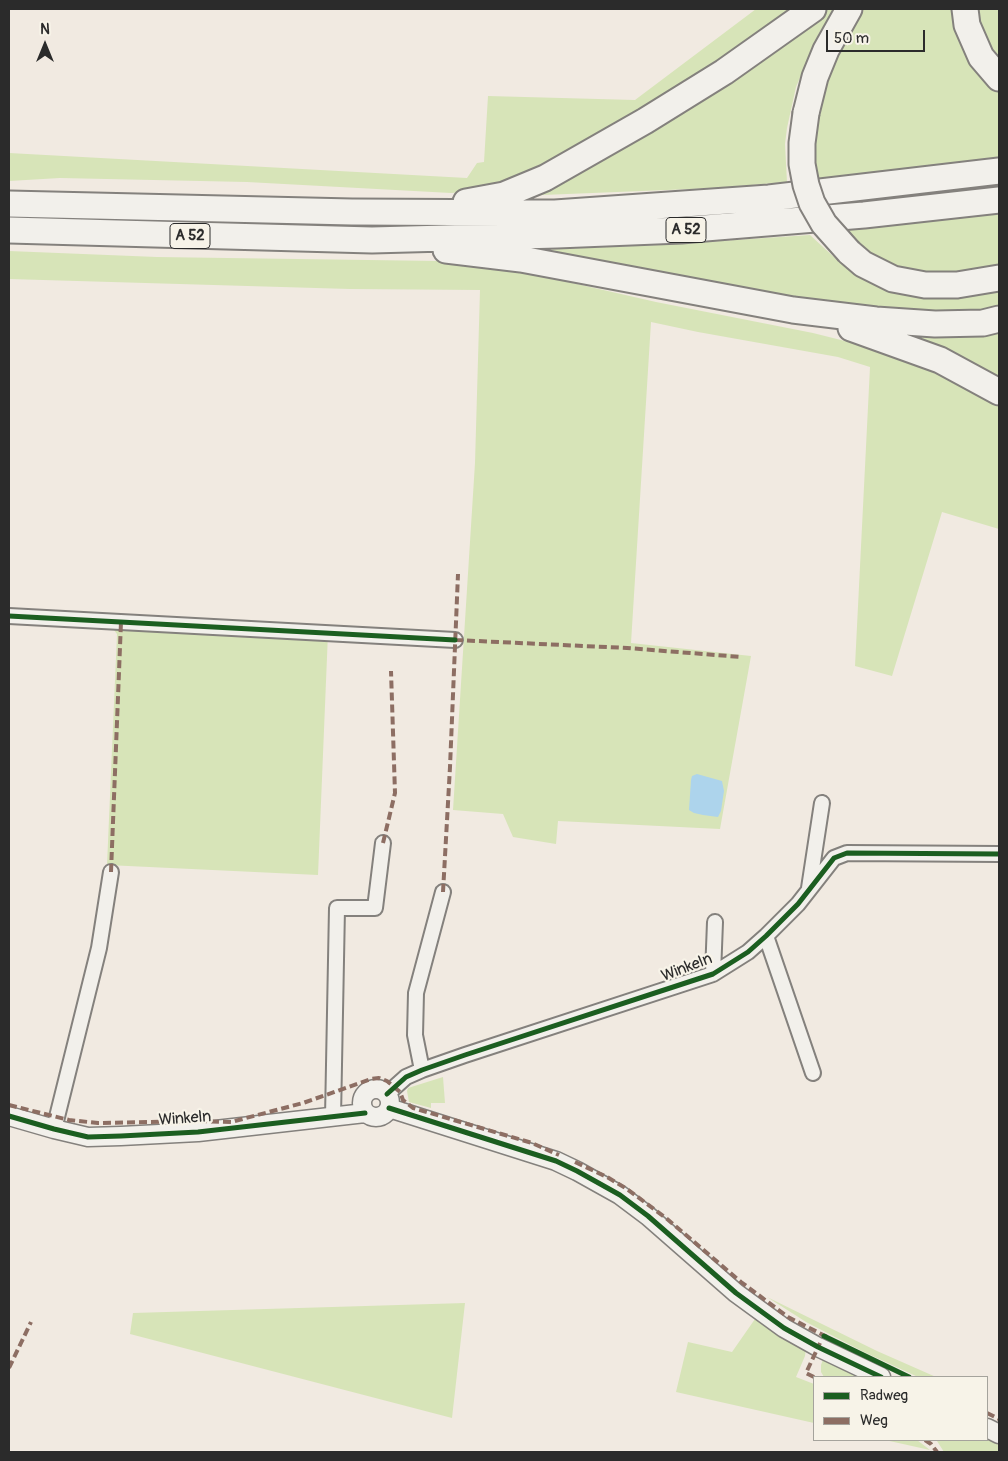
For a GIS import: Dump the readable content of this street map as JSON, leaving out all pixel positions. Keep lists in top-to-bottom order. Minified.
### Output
{"streets":{"highway":["A 52"],"street":["Winkeln"]},"legend":["Radweg","Weg"],"scale_bar":"50 m","north":"top"}
